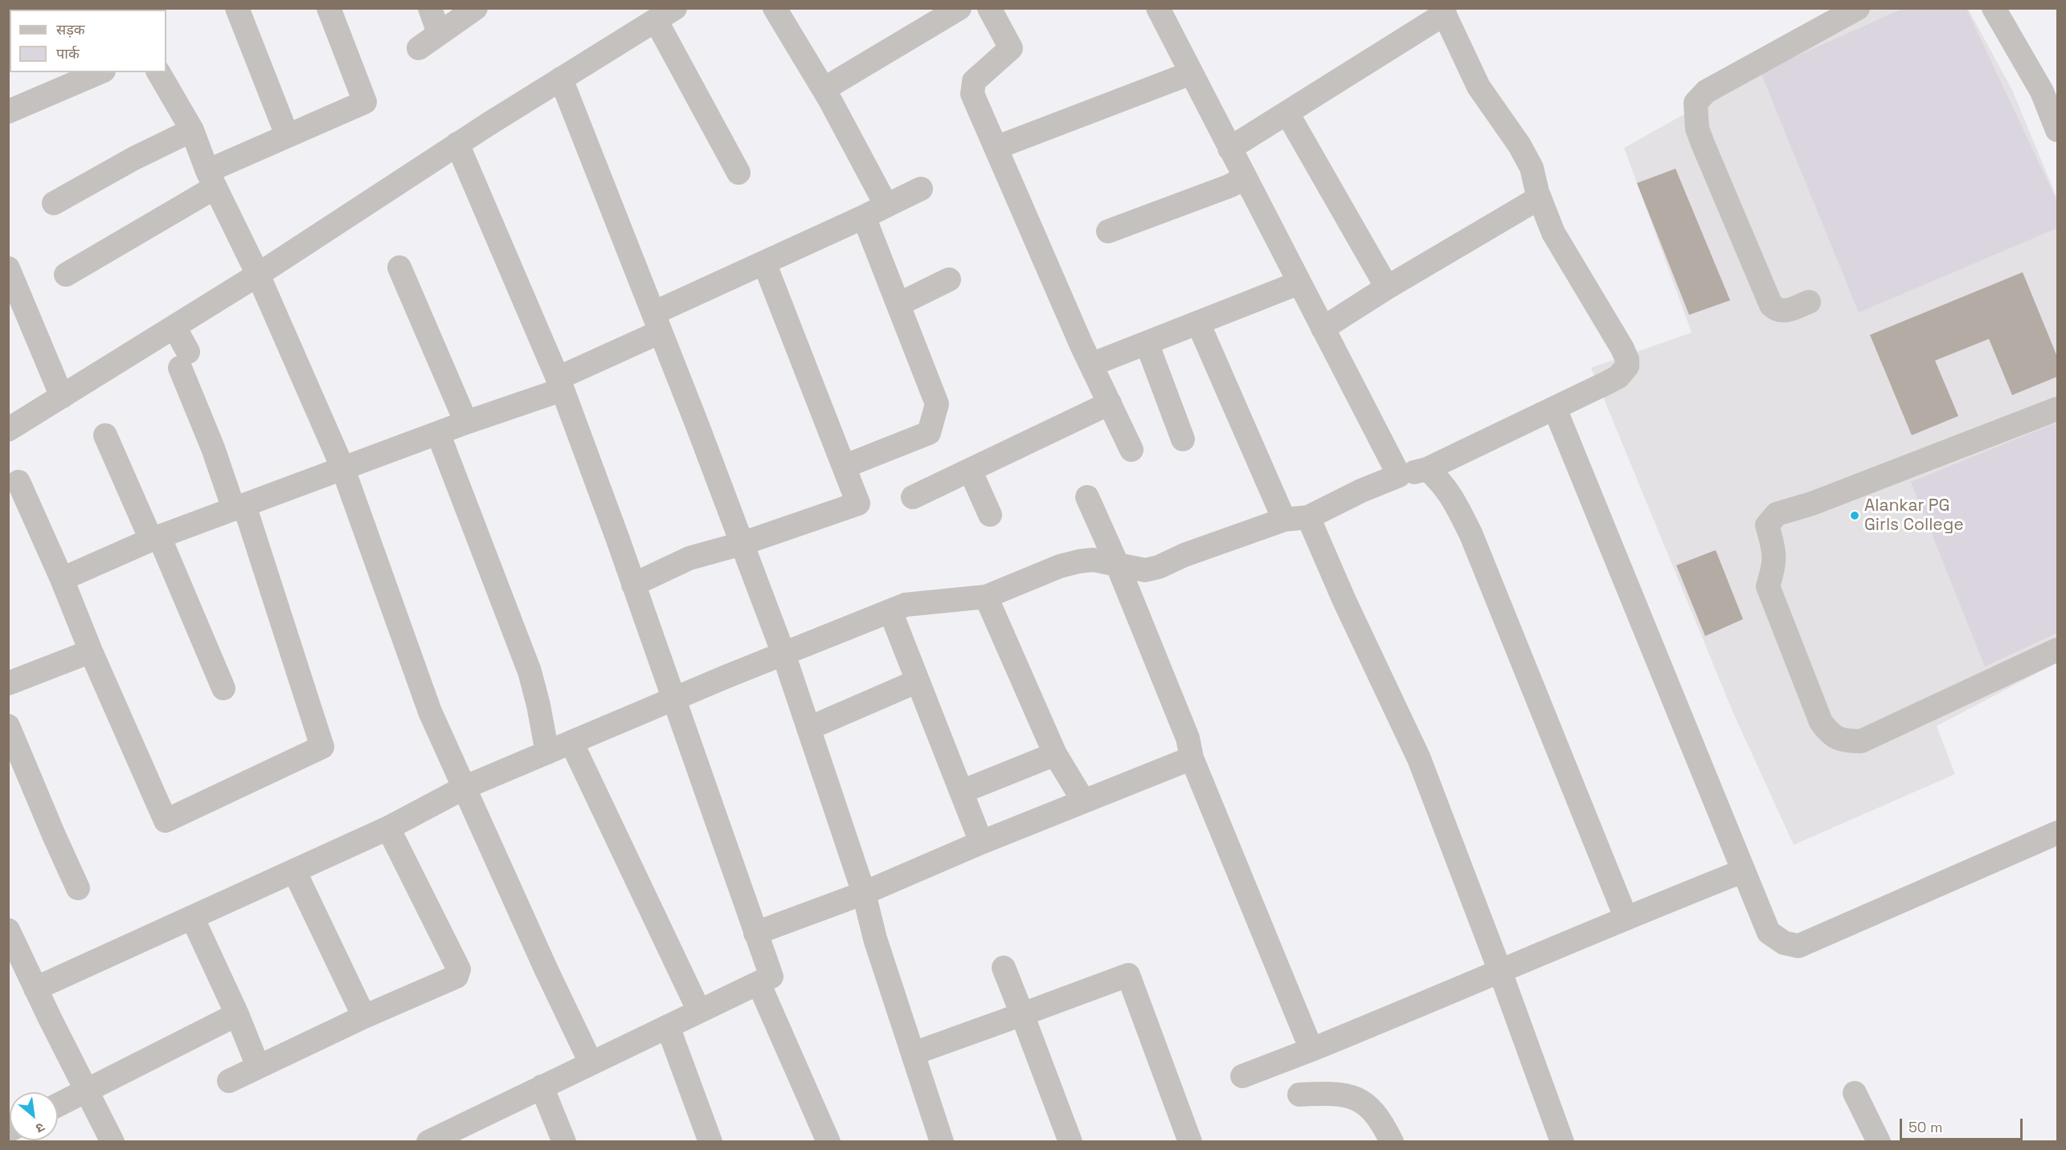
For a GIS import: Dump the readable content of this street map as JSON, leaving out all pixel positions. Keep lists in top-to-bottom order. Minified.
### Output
{"places":["Alankar PG Girls College"],"legend":["सड़क","पार्क"],"scale_bar":"50 m","north":"bottom right"}
